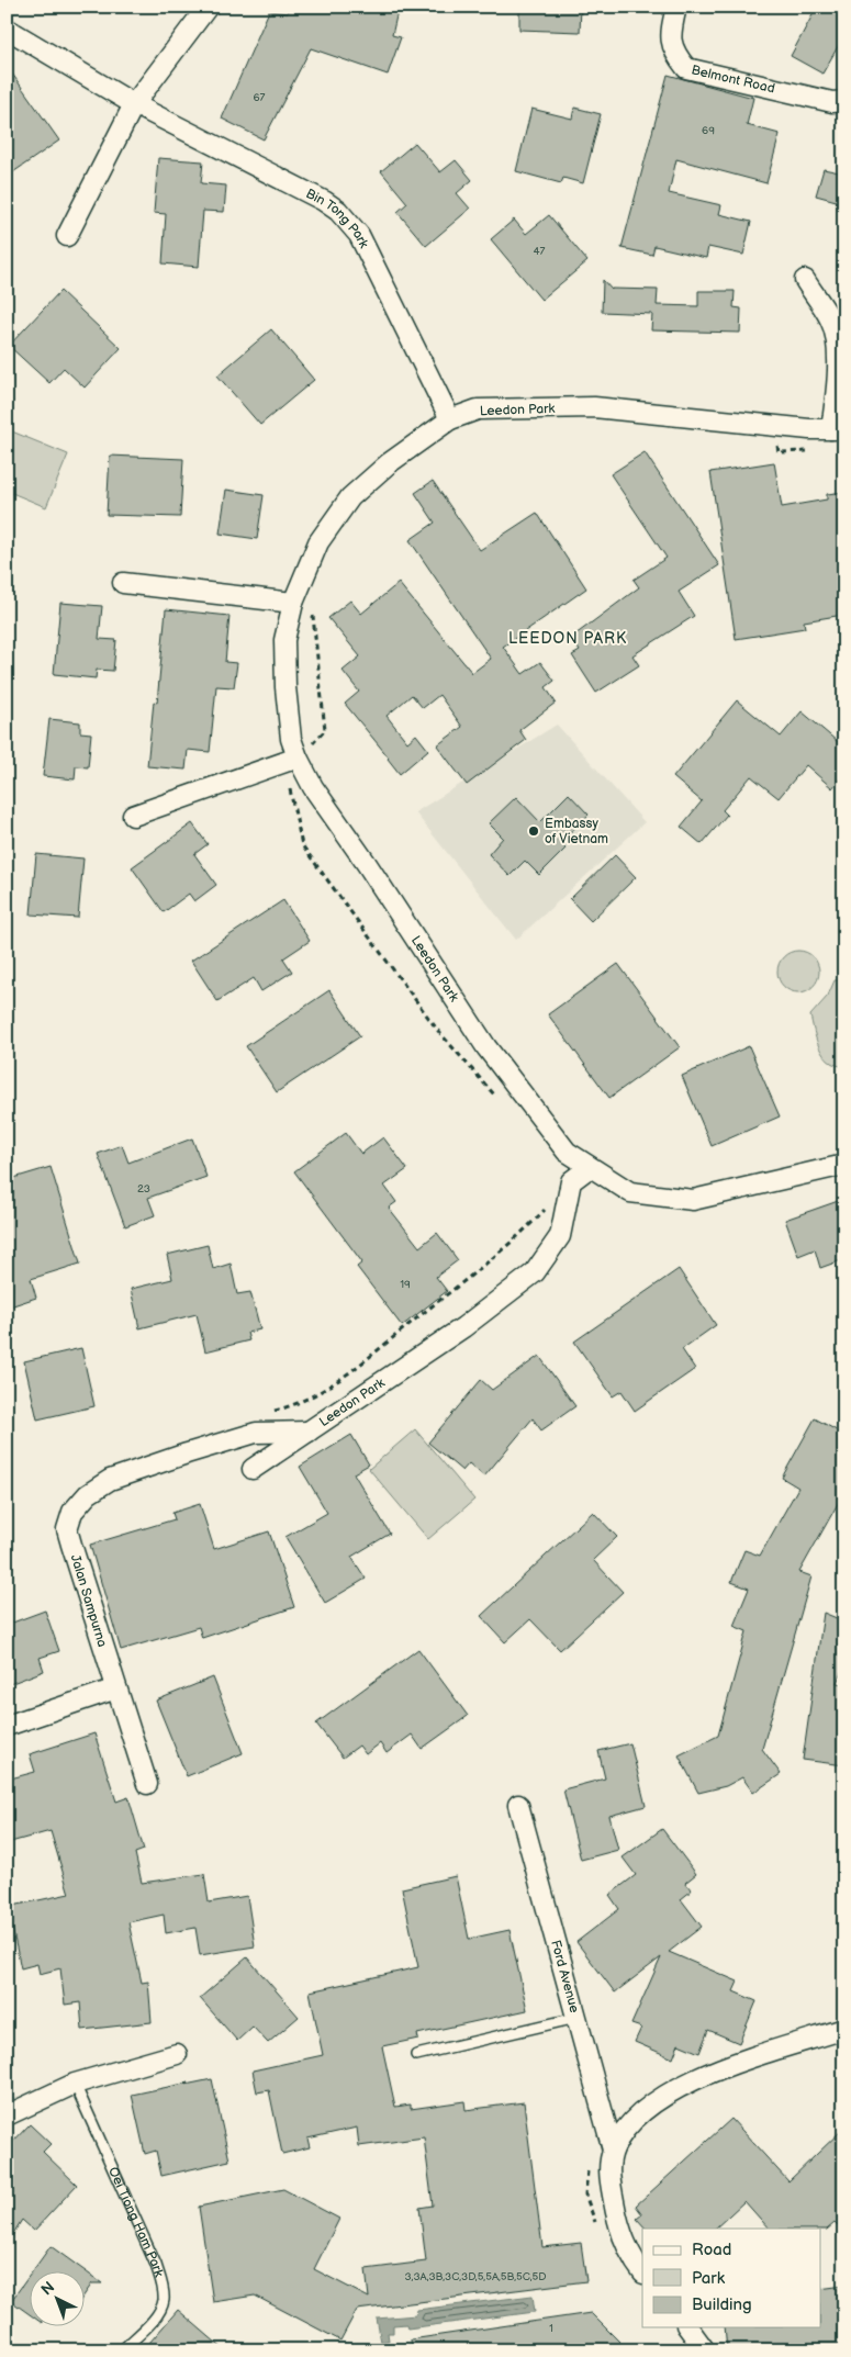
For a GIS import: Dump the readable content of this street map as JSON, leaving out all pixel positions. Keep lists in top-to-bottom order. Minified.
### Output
{"streets":{"street":["Belmont Road","Bin Tong Park","Leedon Park","Jalan Sampurna","Ford Avenue"],"lane":["Oei Tiong Ham Park"]},"crossings":[["Bin Tong Park","Leedon Park"],["Leedon Park","Jalan Sampurna"]],"districts":["LEEDON PARK"],"places":["Embassy of Vietnam"],"house_numbers":["67","69","47","23","19","3,3A,3B,3C,3D,5,5A,5B,5C,5D","1"],"legend":["Road","Park","Building"],"north":"top left"}
